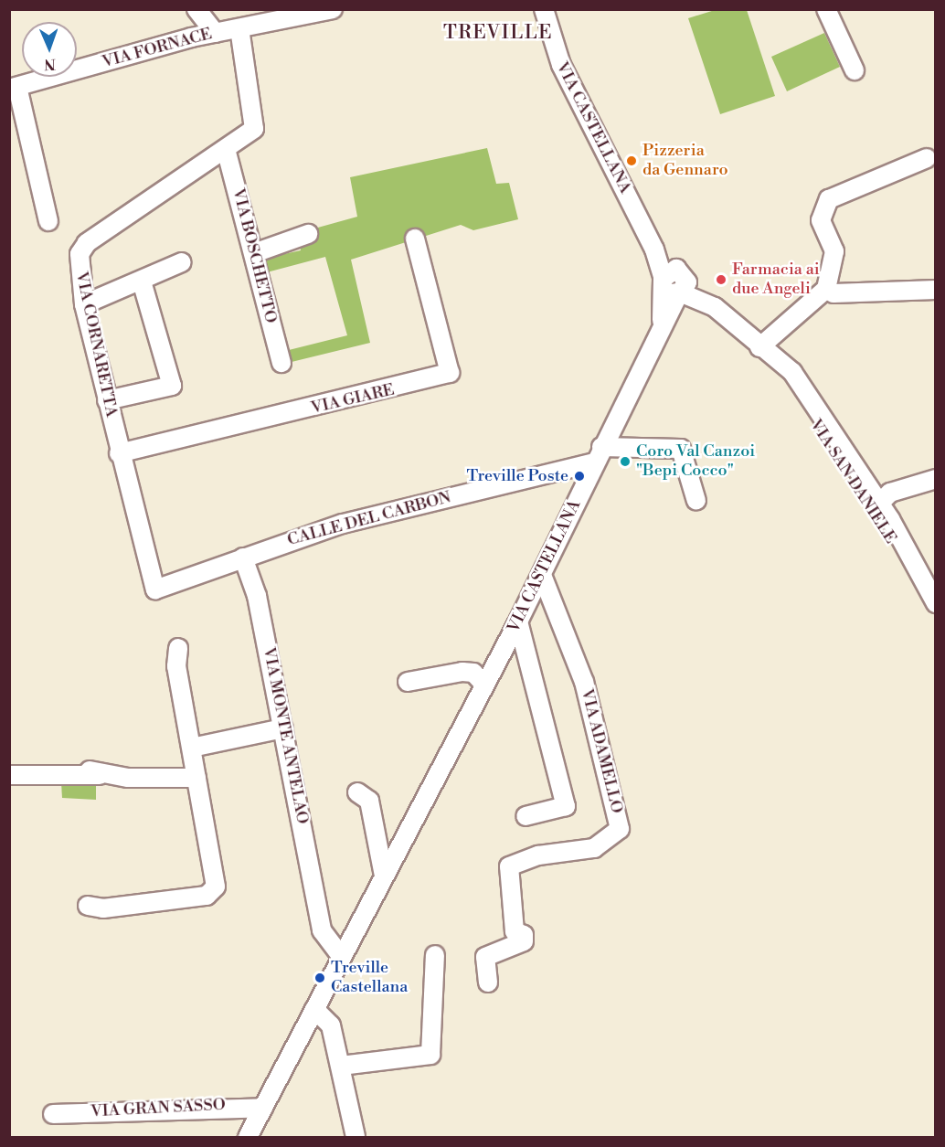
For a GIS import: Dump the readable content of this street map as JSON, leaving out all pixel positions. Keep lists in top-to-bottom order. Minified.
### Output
{"streets":{"street":["VIA FORNACE","VIA CASTELLANA","VIA BOSCHETTO","VIA CORNARETTA","VIA GIARE","VIA SAN DANIELE","CALLE DEL CARBON","VIA MONTE ANTELAO","VIA ADAMELLO","VIA GRAN SASSO"]},"crossings":[["VIA FORNACE","VIA CORNARETTA"],["VIA CASTELLANA","VIA SAN DANIELE"],["VIA CASTELLANA","CALLE DEL CARBON"],["VIA CASTELLANA","VIA MONTE ANTELAO"],["VIA CASTELLANA","VIA ADAMELLO"],["VIA CASTELLANA","VIA GRAN SASSO"],["VIA BOSCHETTO","VIA CORNARETTA"],["VIA CORNARETTA","VIA GIARE"],["VIA CORNARETTA","CALLE DEL CARBON"],["CALLE DEL CARBON","VIA MONTE ANTELAO"]],"districts":["TREVILLE"],"places":["Pizzeria da Gennaro","Farmacia ai due Angeli","Coro Val Canzoi \"Bepi Cocco\"","Treville Poste","Treville Castellana"],"north":"bottom"}
